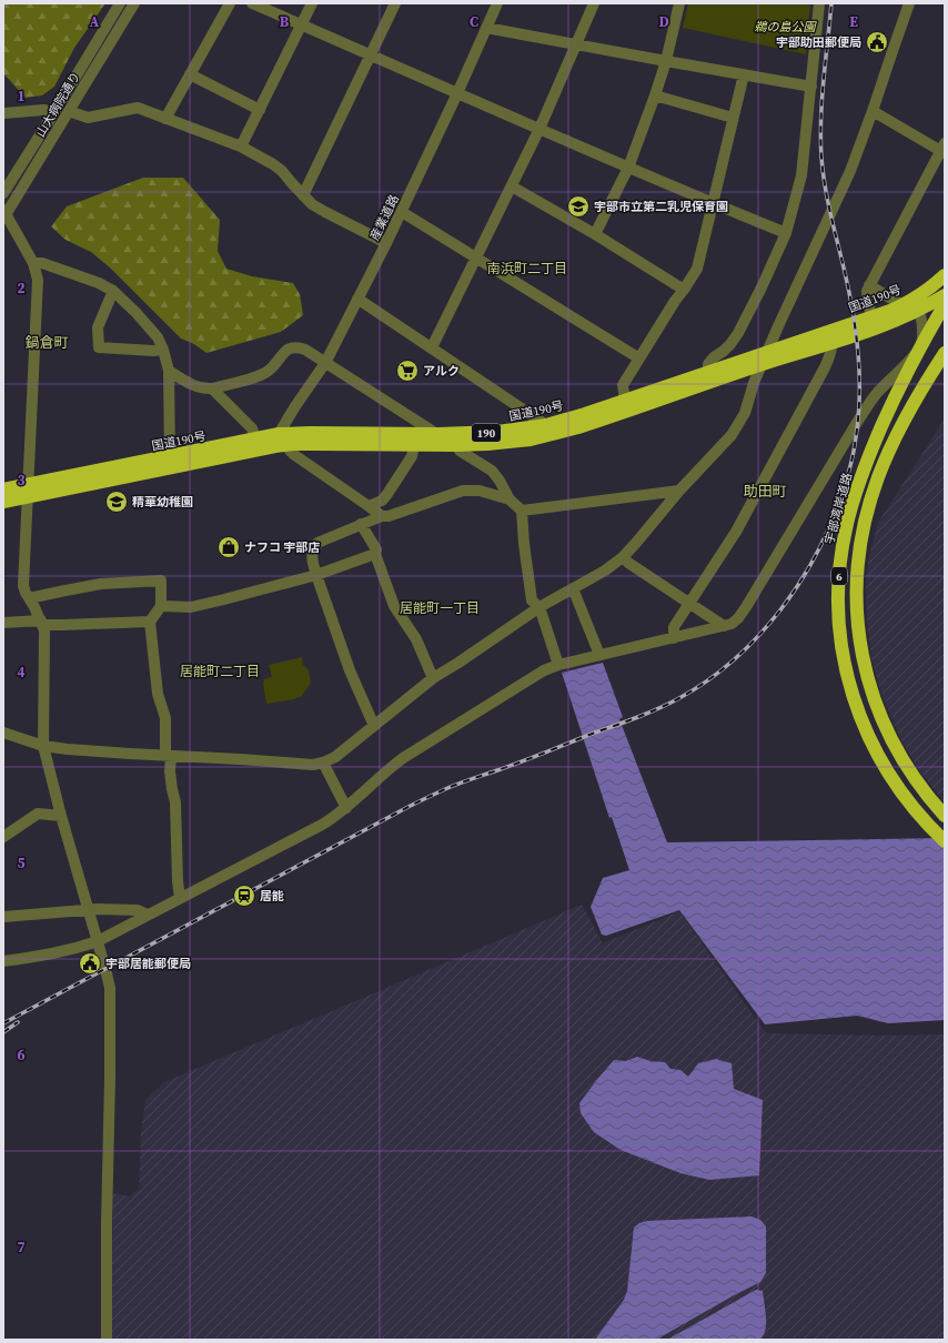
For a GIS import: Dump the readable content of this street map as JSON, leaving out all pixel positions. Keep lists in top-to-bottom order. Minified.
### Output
{"streets":{"highway":["国道190号","190","宇部湾岸道路","6"],"street":["山大病院通り","産業道路"]},"crossings":[["産業道路","国道190号"]],"districts":["南浜町二丁目","鍋倉町","助田町","居能町一丁目","居能町二丁目"],"parks":["鵜の島公園"],"places":{"public building":["宇部助田郵便局","宇部居能郵便局"],"school or university":["宇部市立第二乳児保育園","精華幼稚園"],"supermarket":["アルク"],"shop":["ナフコ 宇部店"],"station":["居能"]},"grid":{"columns":["A","B","C","D","E"],"rows":["1","2","3","4","5","6","7"]}}
